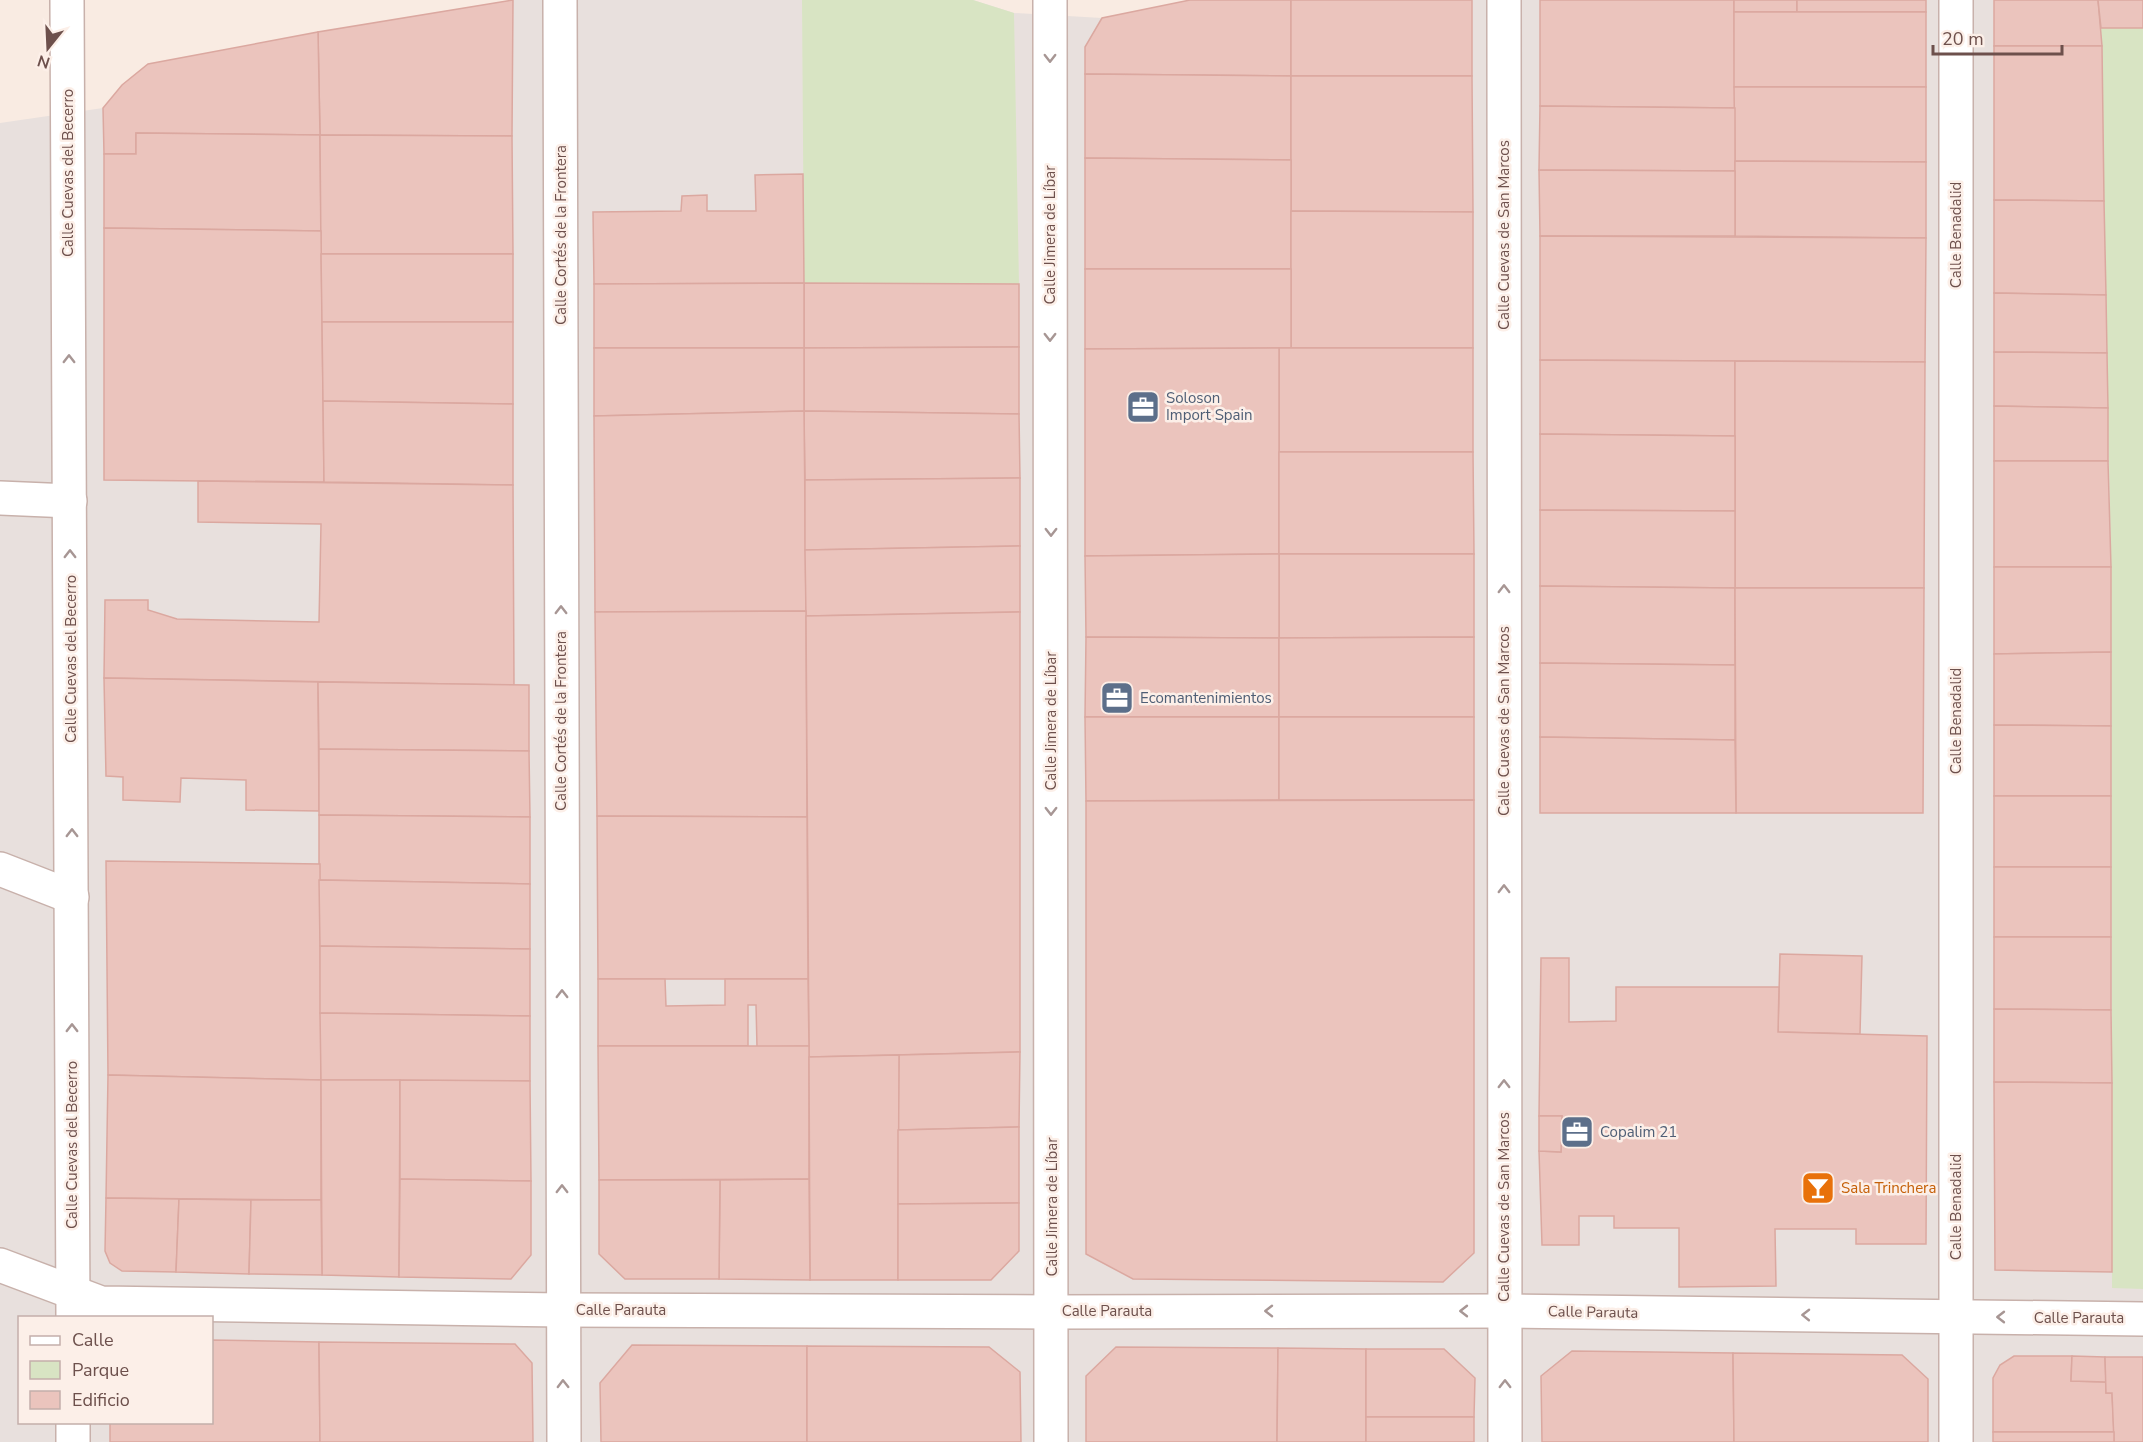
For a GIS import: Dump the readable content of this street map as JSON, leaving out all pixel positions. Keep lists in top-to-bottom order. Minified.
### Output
{"streets":{"street":["Calle Cuevas del Becerro","Calle Cortés de la Frontera","Calle Jimera de Líbar","Calle Cuevas de San Marcos","Calle Benadalid","Calle Parauta"]},"crossings":[["Calle Cuevas del Becerro","Calle Parauta"],["Calle Cortés de la Frontera","Calle Parauta"],["Calle Jimera de Líbar","Calle Parauta"],["Calle Cuevas de San Marcos","Calle Parauta"],["Calle Benadalid","Calle Parauta"]],"one_way":["Calle Cuevas del Becerro","Calle Cortés de la Frontera","Calle Jimera de Líbar","Calle Cuevas de San Marcos","Calle Parauta"],"places":{"office":["Soloson Import Spain","Ecomantenimientos","Copalim 21"],"bar":["Sala Trinchera"]},"legend":["Calle","Parque","Edificio"],"scale_bar":"20 m","north":"bottom"}
